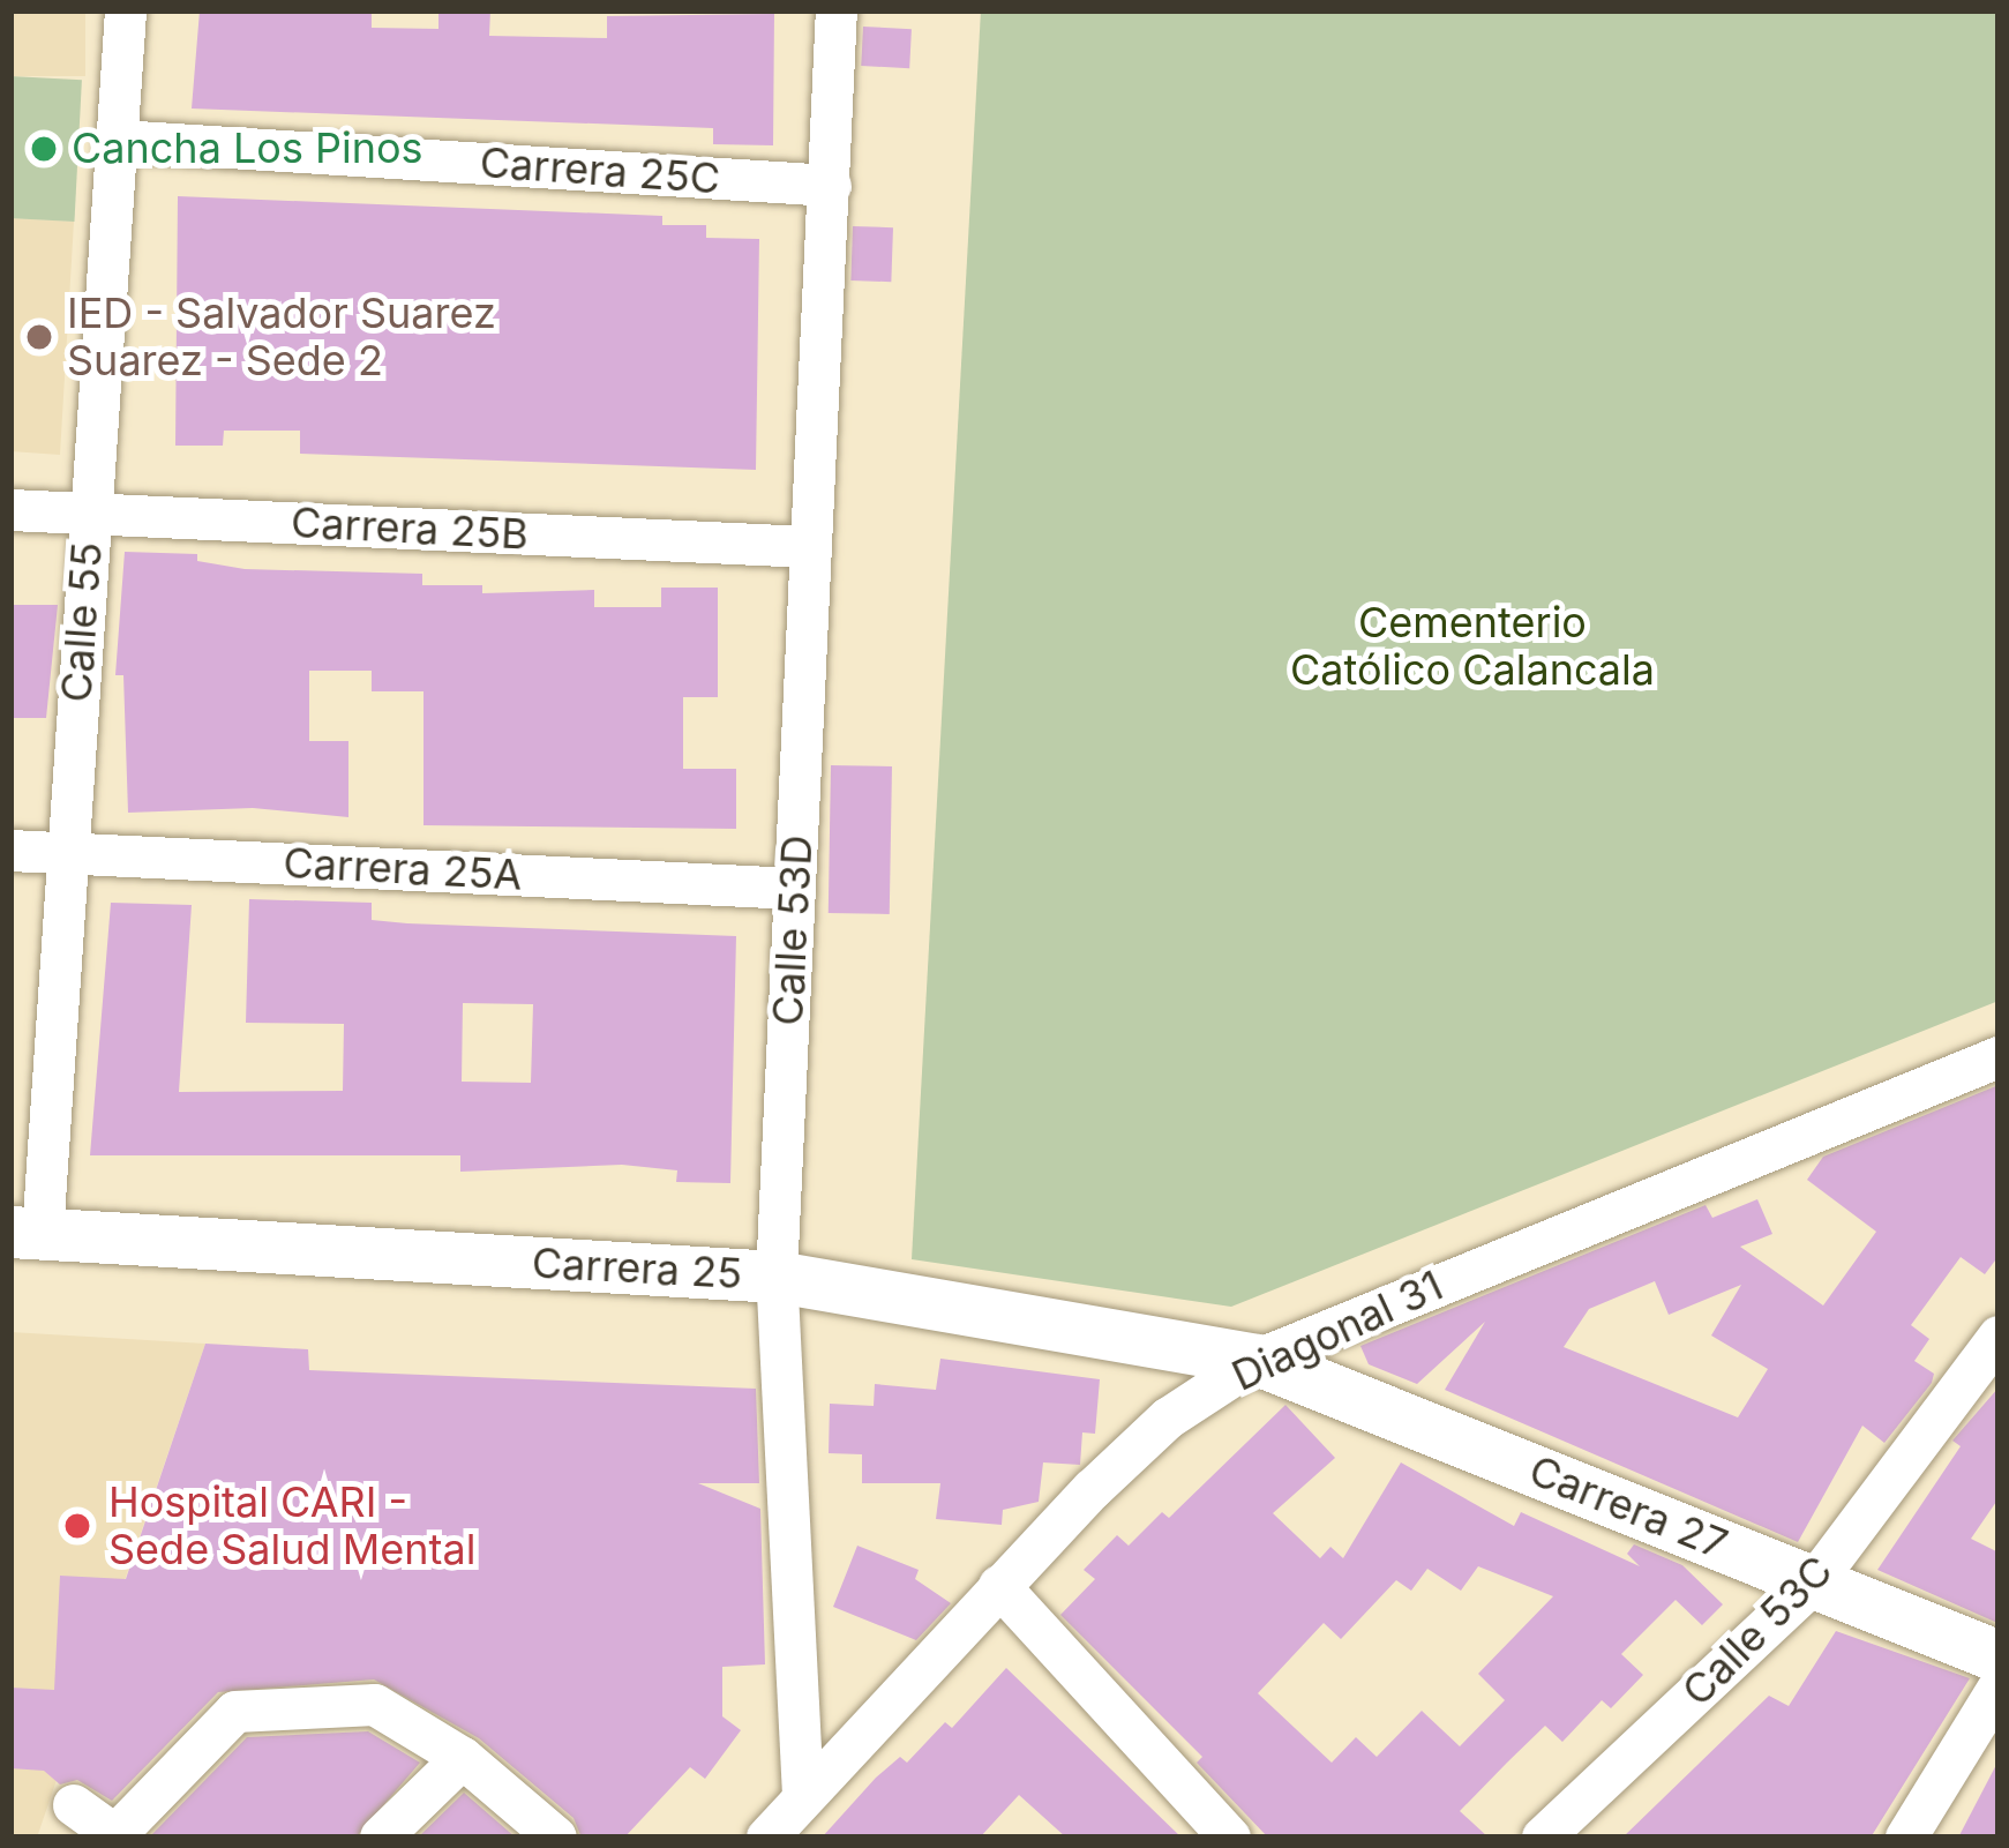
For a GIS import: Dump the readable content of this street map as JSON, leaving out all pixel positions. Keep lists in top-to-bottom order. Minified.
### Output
{"streets":{"street":["Carrera 25C","Carrera 25B","Calle 55","Carrera 25A","Calle 53D","Carrera 25","Diagonal 31","Carrera 27","Calle 53C"]},"crossings":[["Carrera 25C","Calle 55"],["Carrera 25C","Calle 53D"],["Carrera 25B","Calle 55"],["Carrera 25B","Calle 53D"],["Calle 55","Carrera 25A"],["Calle 55","Carrera 25"],["Carrera 25A","Calle 53D"],["Calle 53D","Carrera 25"],["Calle 53D","Diagonal 31"],["Carrera 25","Diagonal 31"],["Carrera 25","Carrera 27"],["Diagonal 31","Carrera 27"],["Carrera 27","Calle 53C"]],"parks":["Cementerio Católico Calancala"],"places":["Cancha Los Pinos","IED - Salvador Suarez Suarez - Sede 2","Hospital CARI - Sede Salud Mental"]}
